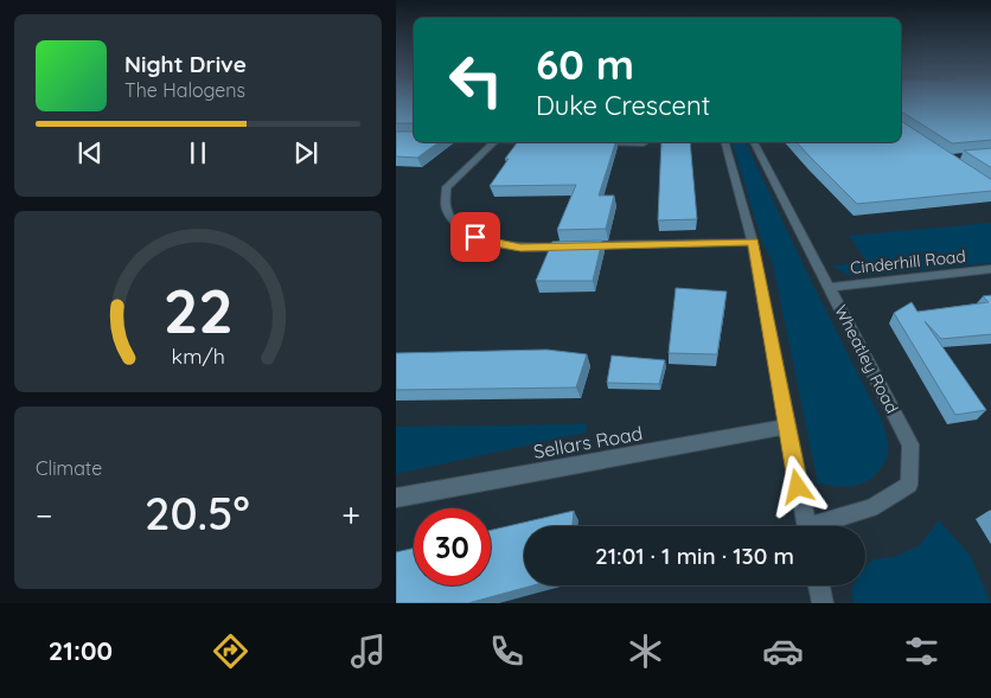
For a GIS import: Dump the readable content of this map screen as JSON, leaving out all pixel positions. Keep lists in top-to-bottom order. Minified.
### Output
{"streets":{"street":["Cinderhill Road","Wheatley Road","Sellars Road"]},"crossings":[["Cinderhill Road","Wheatley Road"],["Wheatley Road","Sellars Road"]],"page":{"turn":["60 m","Duke Crescent"],"song":["Night Drive","The Halogens"],"tile":"Climate","heat":["−","20.5°","+"],"limit":"30","trip":"21:01 · 1 min · 130 m","tabs":"21:00","gauge":["22","km/h"]}}
